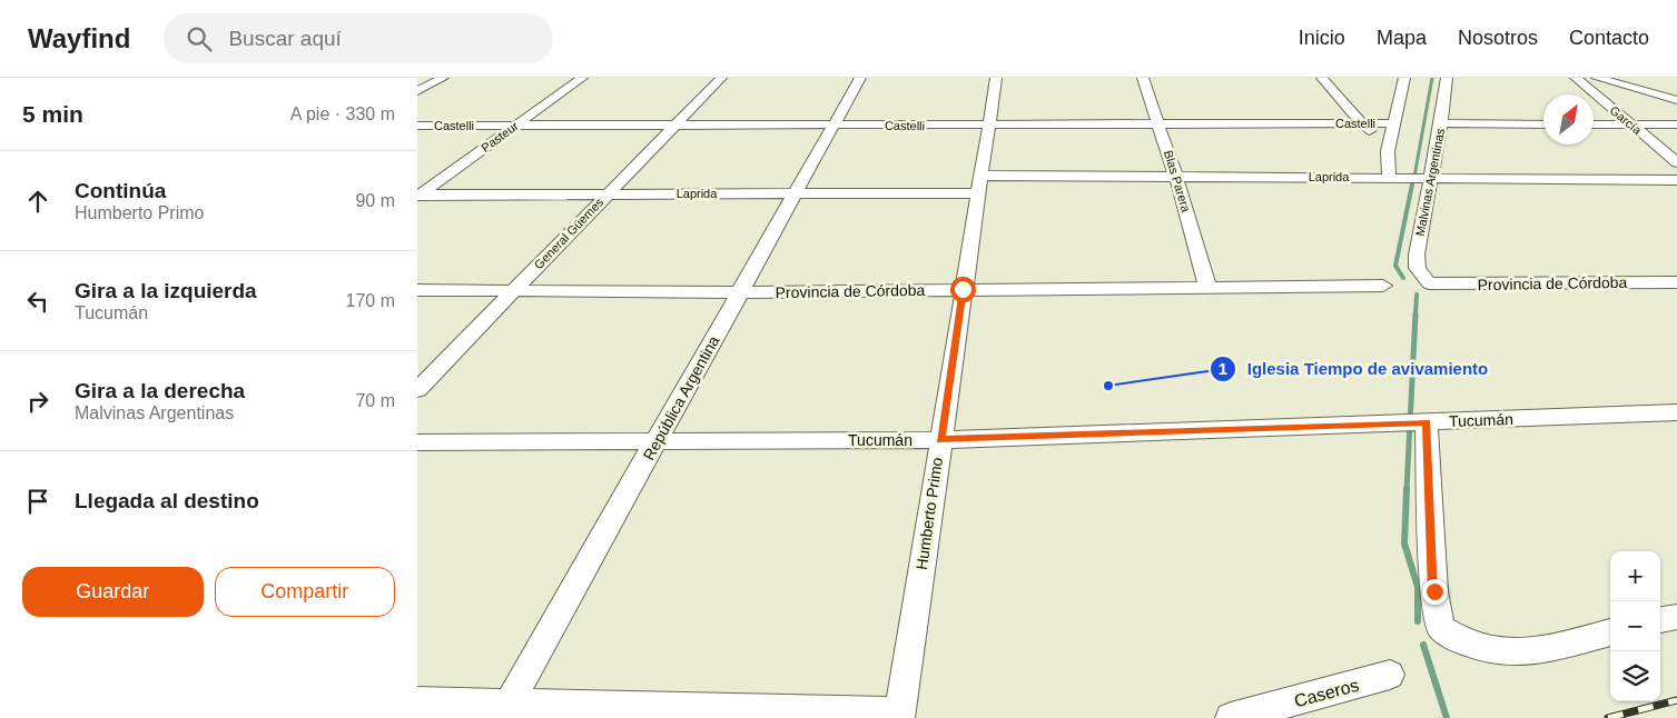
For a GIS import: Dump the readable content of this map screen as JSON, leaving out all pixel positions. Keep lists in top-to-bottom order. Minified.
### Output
{"streets":{"street":["García","Castelli","Pasteur","Laprida","Blas Parera","Malvinas Argentinas","General Güemes","Provincia de Córdoba","República Argentina","Tucumán","Humberto Primo","Caseros"]},"crossings":[["Castelli","Pasteur"],["Castelli","Blas Parera"],["Castelli","General Güemes"],["Castelli","República Argentina"],["Castelli","Humberto Primo"],["Pasteur","Laprida"],["Laprida","Blas Parera"],["Laprida","Malvinas Argentinas"],["Laprida","General Güemes"],["Laprida","República Argentina"],["Laprida","Humberto Primo"],["Blas Parera","Provincia de Córdoba"],["Malvinas Argentinas","Provincia de Córdoba"],["General Güemes","Provincia de Córdoba"],["Provincia de Córdoba","República Argentina"],["Provincia de Córdoba","Humberto Primo"],["República Argentina","Tucumán"],["Tucumán","Humberto Primo"]],"places":["Iglesia Tiempo de avivamiento"],"north":"top right","page":{"header":"Wayfind","search":"Buscar aquí","nav":["Inicio","Mapa","Nosotros","Contacto"],"heading":["5 min","A pie · 330 m"],"list":[["Continúa","Humberto Primo","90 m"],["Gira a la izquierda","Tucumán","170 m"],["Gira a la derecha","Malvinas Argentinas","70 m"],"Llegada al destino"],"buttons":["Guardar","Compartir"],"map_buttons":["+","−"]}}
